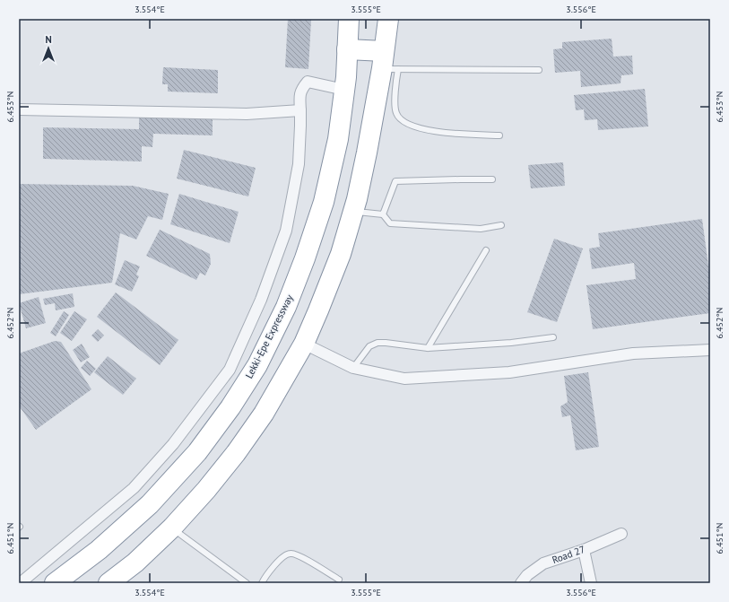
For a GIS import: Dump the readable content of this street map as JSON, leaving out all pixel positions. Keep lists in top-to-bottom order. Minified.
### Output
{"streets":{"highway":["Lekki-Epe Expressway"],"street":["Road 27"]},"north":"top","coordinates":["3.554°E","3.555°E","3.556°E","6.453°N","6.452°N","6.451°N"]}
